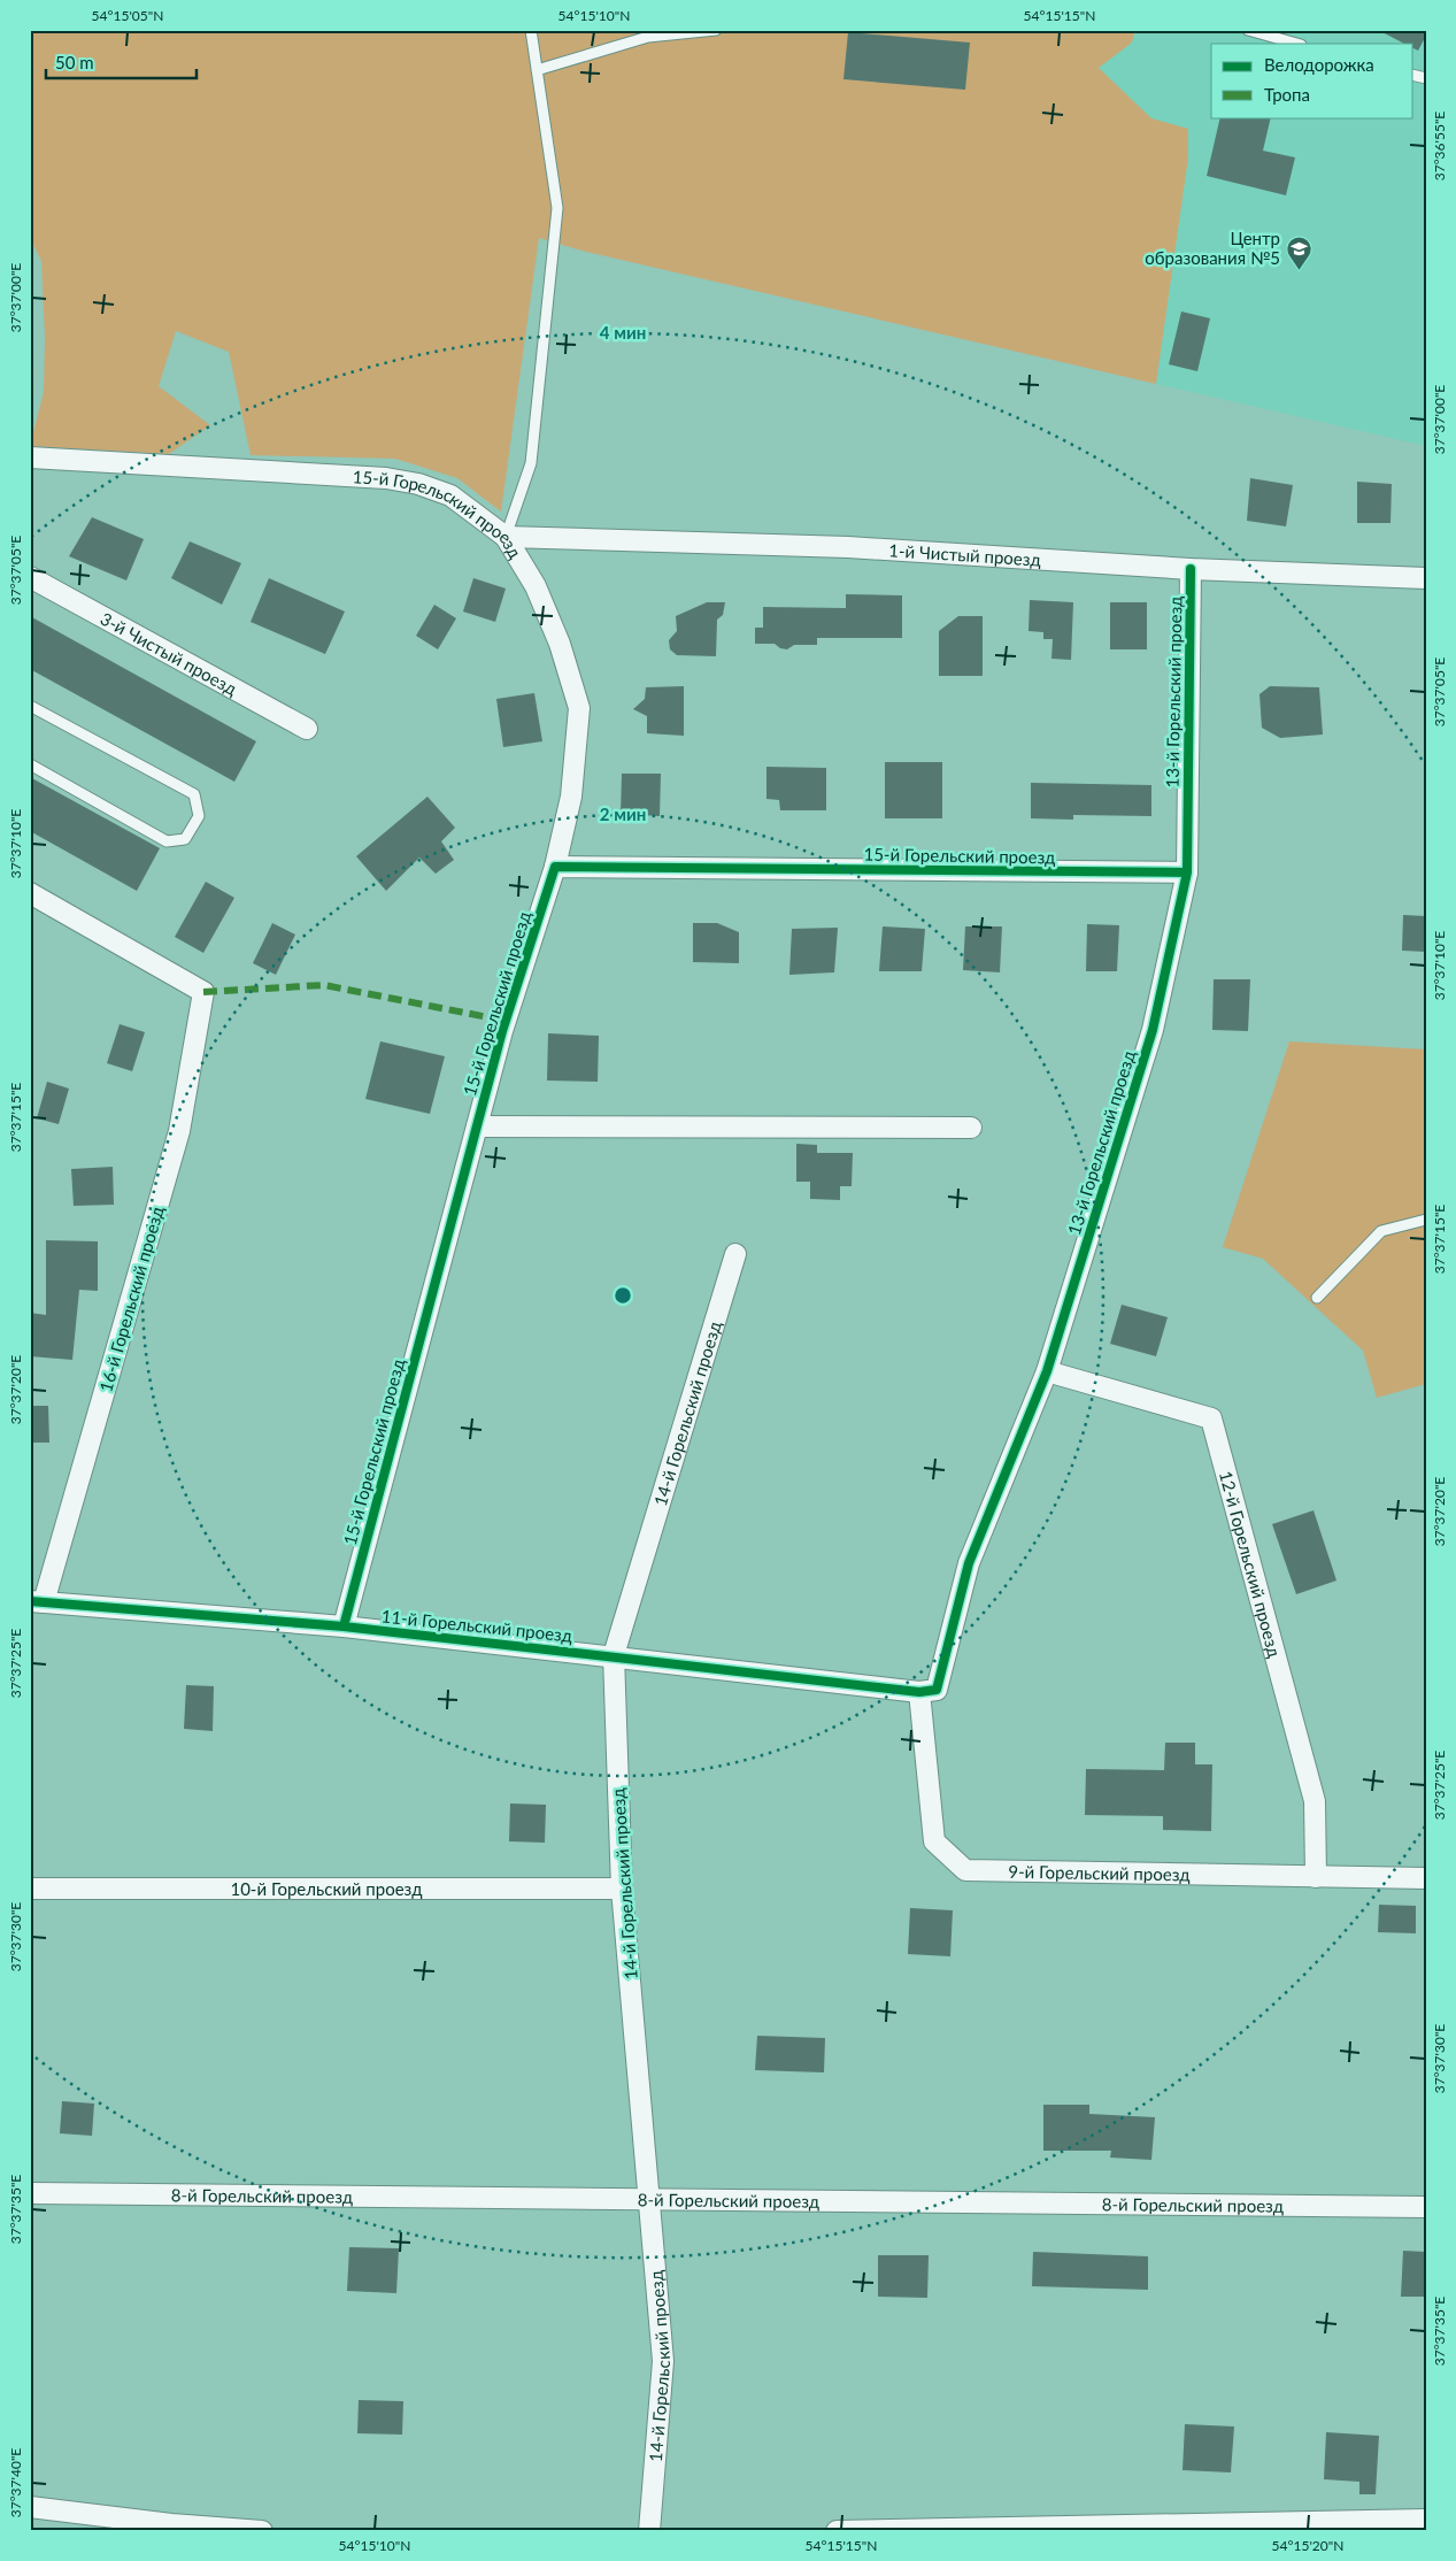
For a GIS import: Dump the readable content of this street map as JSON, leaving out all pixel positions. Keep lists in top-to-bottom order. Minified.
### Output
{"streets":{"street":["15-й Горельский проезд","1-й Чистый проезд","3-й Чистый проезд","13-й Горельский проезд","16-й Горельский проезд","14-й Горельский проезд","12-й Горельский проезд","11-й Горельский проезд","9-й Горельский проезд","10-й Горельский проезд","8-й Горельский проезд"]},"crossings":[["15-й Горельский проезд","1-й Чистый проезд"],["15-й Горельский проезд","13-й Горельский проезд"],["15-й Горельский проезд","11-й Горельский проезд"],["1-й Чистый проезд","13-й Горельский проезд"],["13-й Горельский проезд","12-й Горельский проезд"],["13-й Горельский проезд","11-й Горельский проезд"],["13-й Горельский проезд","9-й Горельский проезд"],["16-й Горельский проезд","11-й Горельский проезд"],["14-й Горельский проезд","11-й Горельский проезд"],["14-й Горельский проезд","10-й Горельский проезд"],["14-й Горельский проезд","8-й Горельский проезд"],["12-й Горельский проезд","9-й Горельский проезд"],["11-й Горельский проезд","9-й Горельский проезд"]],"places":{"school or university":["Центр образования №5"]},"legend":["Велодорожка","Тропа"],"scale_bar":"50 m","coordinates":["54°15'05\"N","54°15'10\"N","54°15'15\"N","37°36'55\"E","37°37'00\"E","37°37'05\"E","37°37'10\"E","37°37'15\"E","37°37'20\"E","37°37'25\"E","37°37'30\"E","37°37'35\"E","37°37'40\"E","54°15'20\"N"],"rings":["4 мин","2 мин"]}
